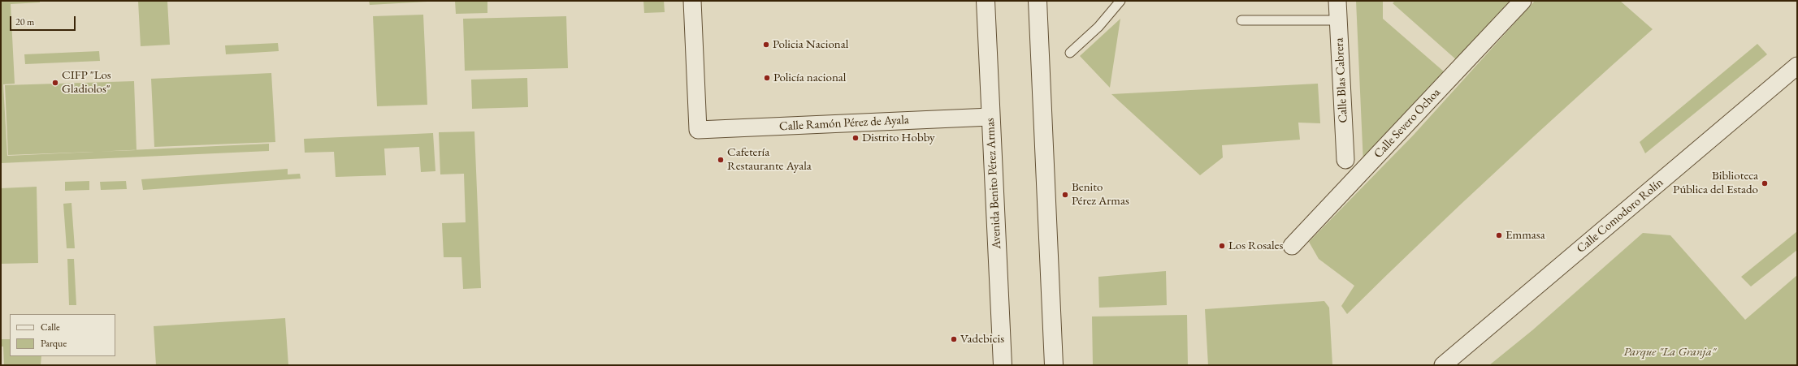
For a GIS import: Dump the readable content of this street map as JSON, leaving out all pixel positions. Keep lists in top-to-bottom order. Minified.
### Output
{"streets":{"street":["Calle Blas Cabrera","Calle Ramón Pérez de Ayala","Calle Severo Ochoa","Avenida Benito Pérez Armas","Calle Comodoro Rolín"]},"crossings":[["Calle Ramón Pérez de Ayala","Avenida Benito Pérez Armas"]],"parks":["Parque \"La Granja\""],"places":["Policia Nacional","Policía nacional","CIFP \"Los Gladiolos\"","Distrito Hobby","Cafetería Restaurante Ayala","Biblioteca Pública del Estado","Benito Pérez Armas","Emmasa","Los Rosales","Vadebicis"],"legend":["Calle","Parque"],"scale_bar":"20 m"}
